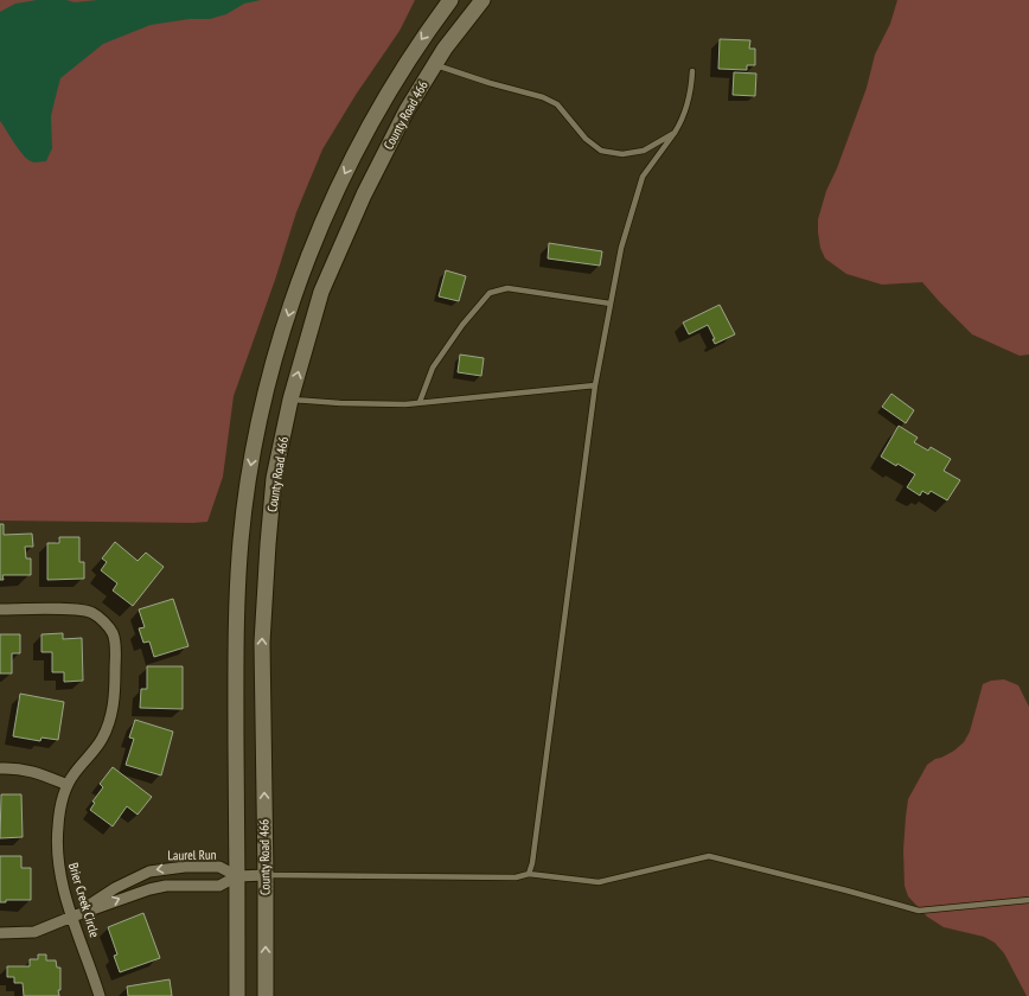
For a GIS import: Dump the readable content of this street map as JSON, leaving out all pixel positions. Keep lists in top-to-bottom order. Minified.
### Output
{"streets":{"main road":["County Road 466"],"street":["Laurel Run","Brier Creek Circle"]},"crossings":[["County Road 466","Laurel Run"],["Laurel Run","Brier Creek Circle"]]}
